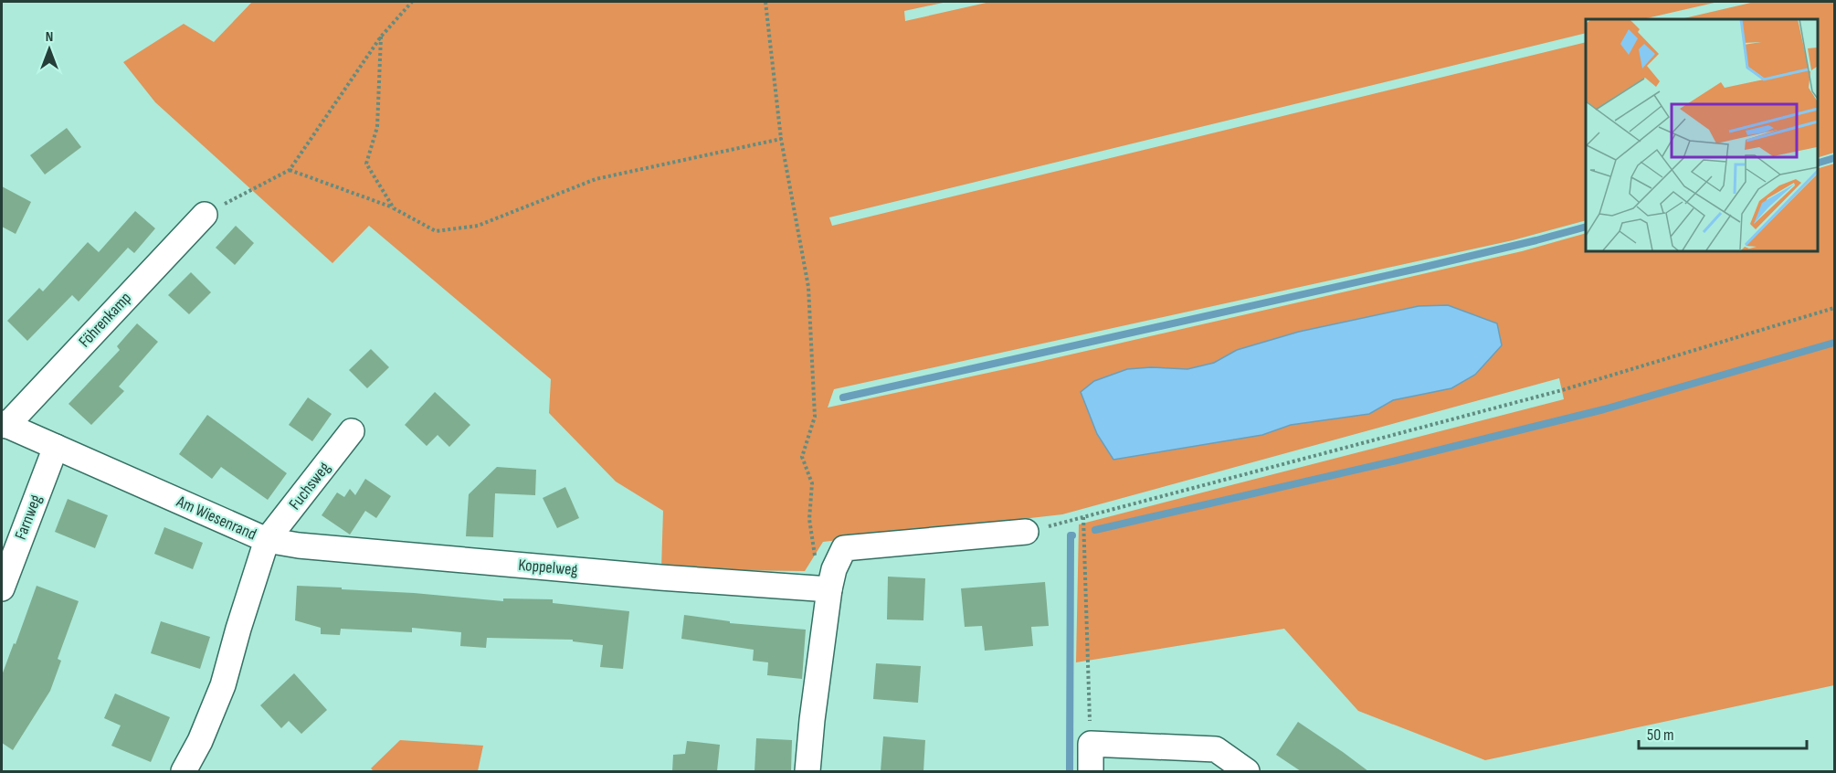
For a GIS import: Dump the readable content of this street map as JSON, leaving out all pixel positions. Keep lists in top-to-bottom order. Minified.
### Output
{"streets":{"street":["Föhrenkamp","Fuchsweg","Farnweg","Am Wiesenrand","Koppelweg"]},"crossings":[["Föhrenkamp","Am Wiesenrand"],["Fuchsweg","Am Wiesenrand"],["Fuchsweg","Koppelweg"],["Farnweg","Am Wiesenrand"],["Am Wiesenrand","Koppelweg"]],"scale_bar":"50 m","north":"top"}
